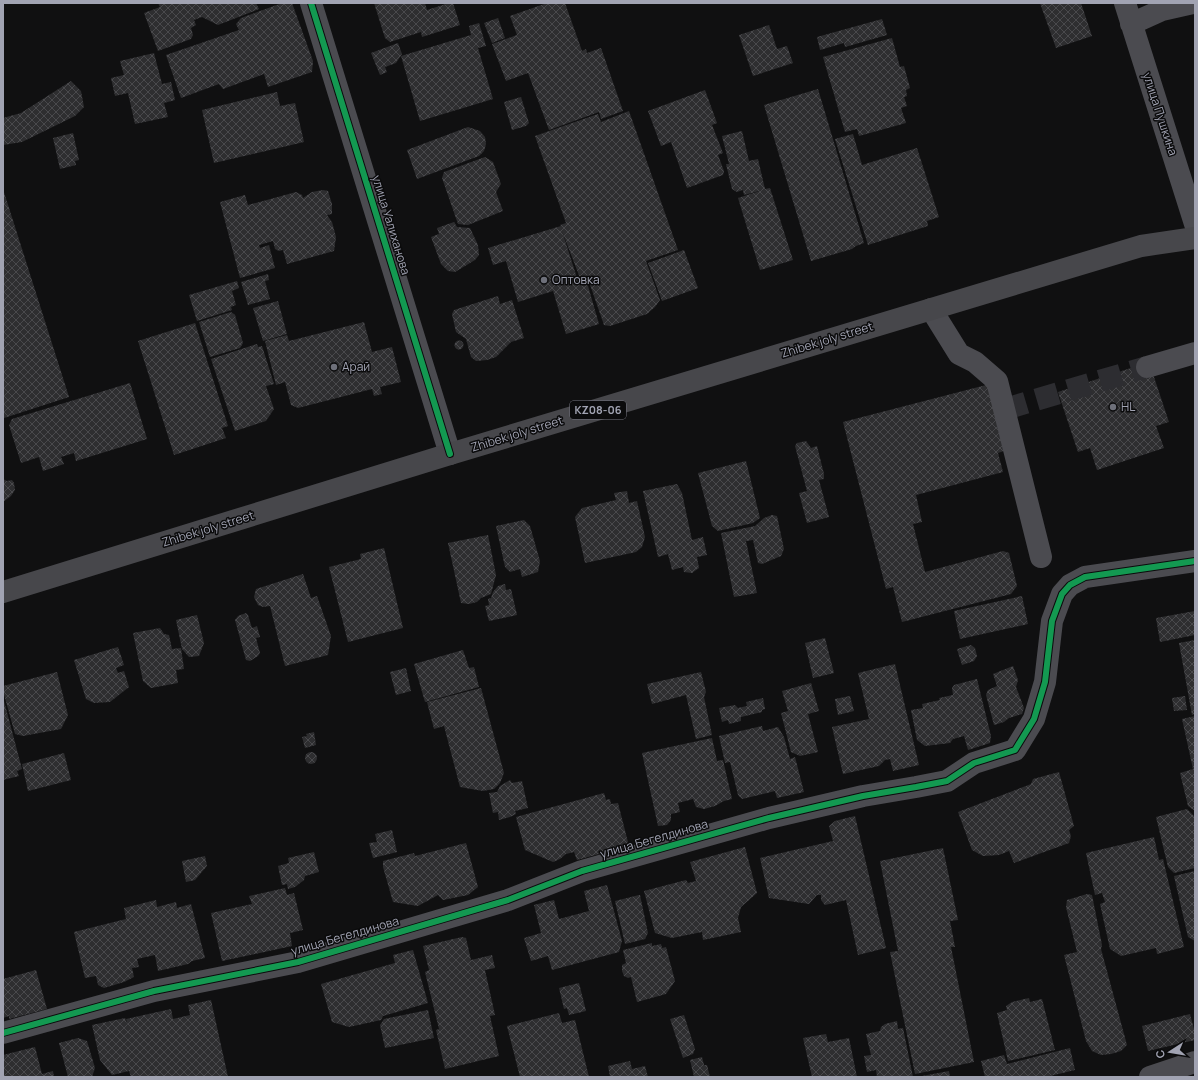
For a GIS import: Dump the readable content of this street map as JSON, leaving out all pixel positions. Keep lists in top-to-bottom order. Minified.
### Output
{"streets":{"highway":["Zhibek joly street","KZ08-06"],"street":["улица Пушкина","улица Уалиханова","улица Бегелдинова"]},"crossings":[["улица Уалиханова","Zhibek joly street"]],"places":["Оптовка","Арай","HL"],"north":"left"}
